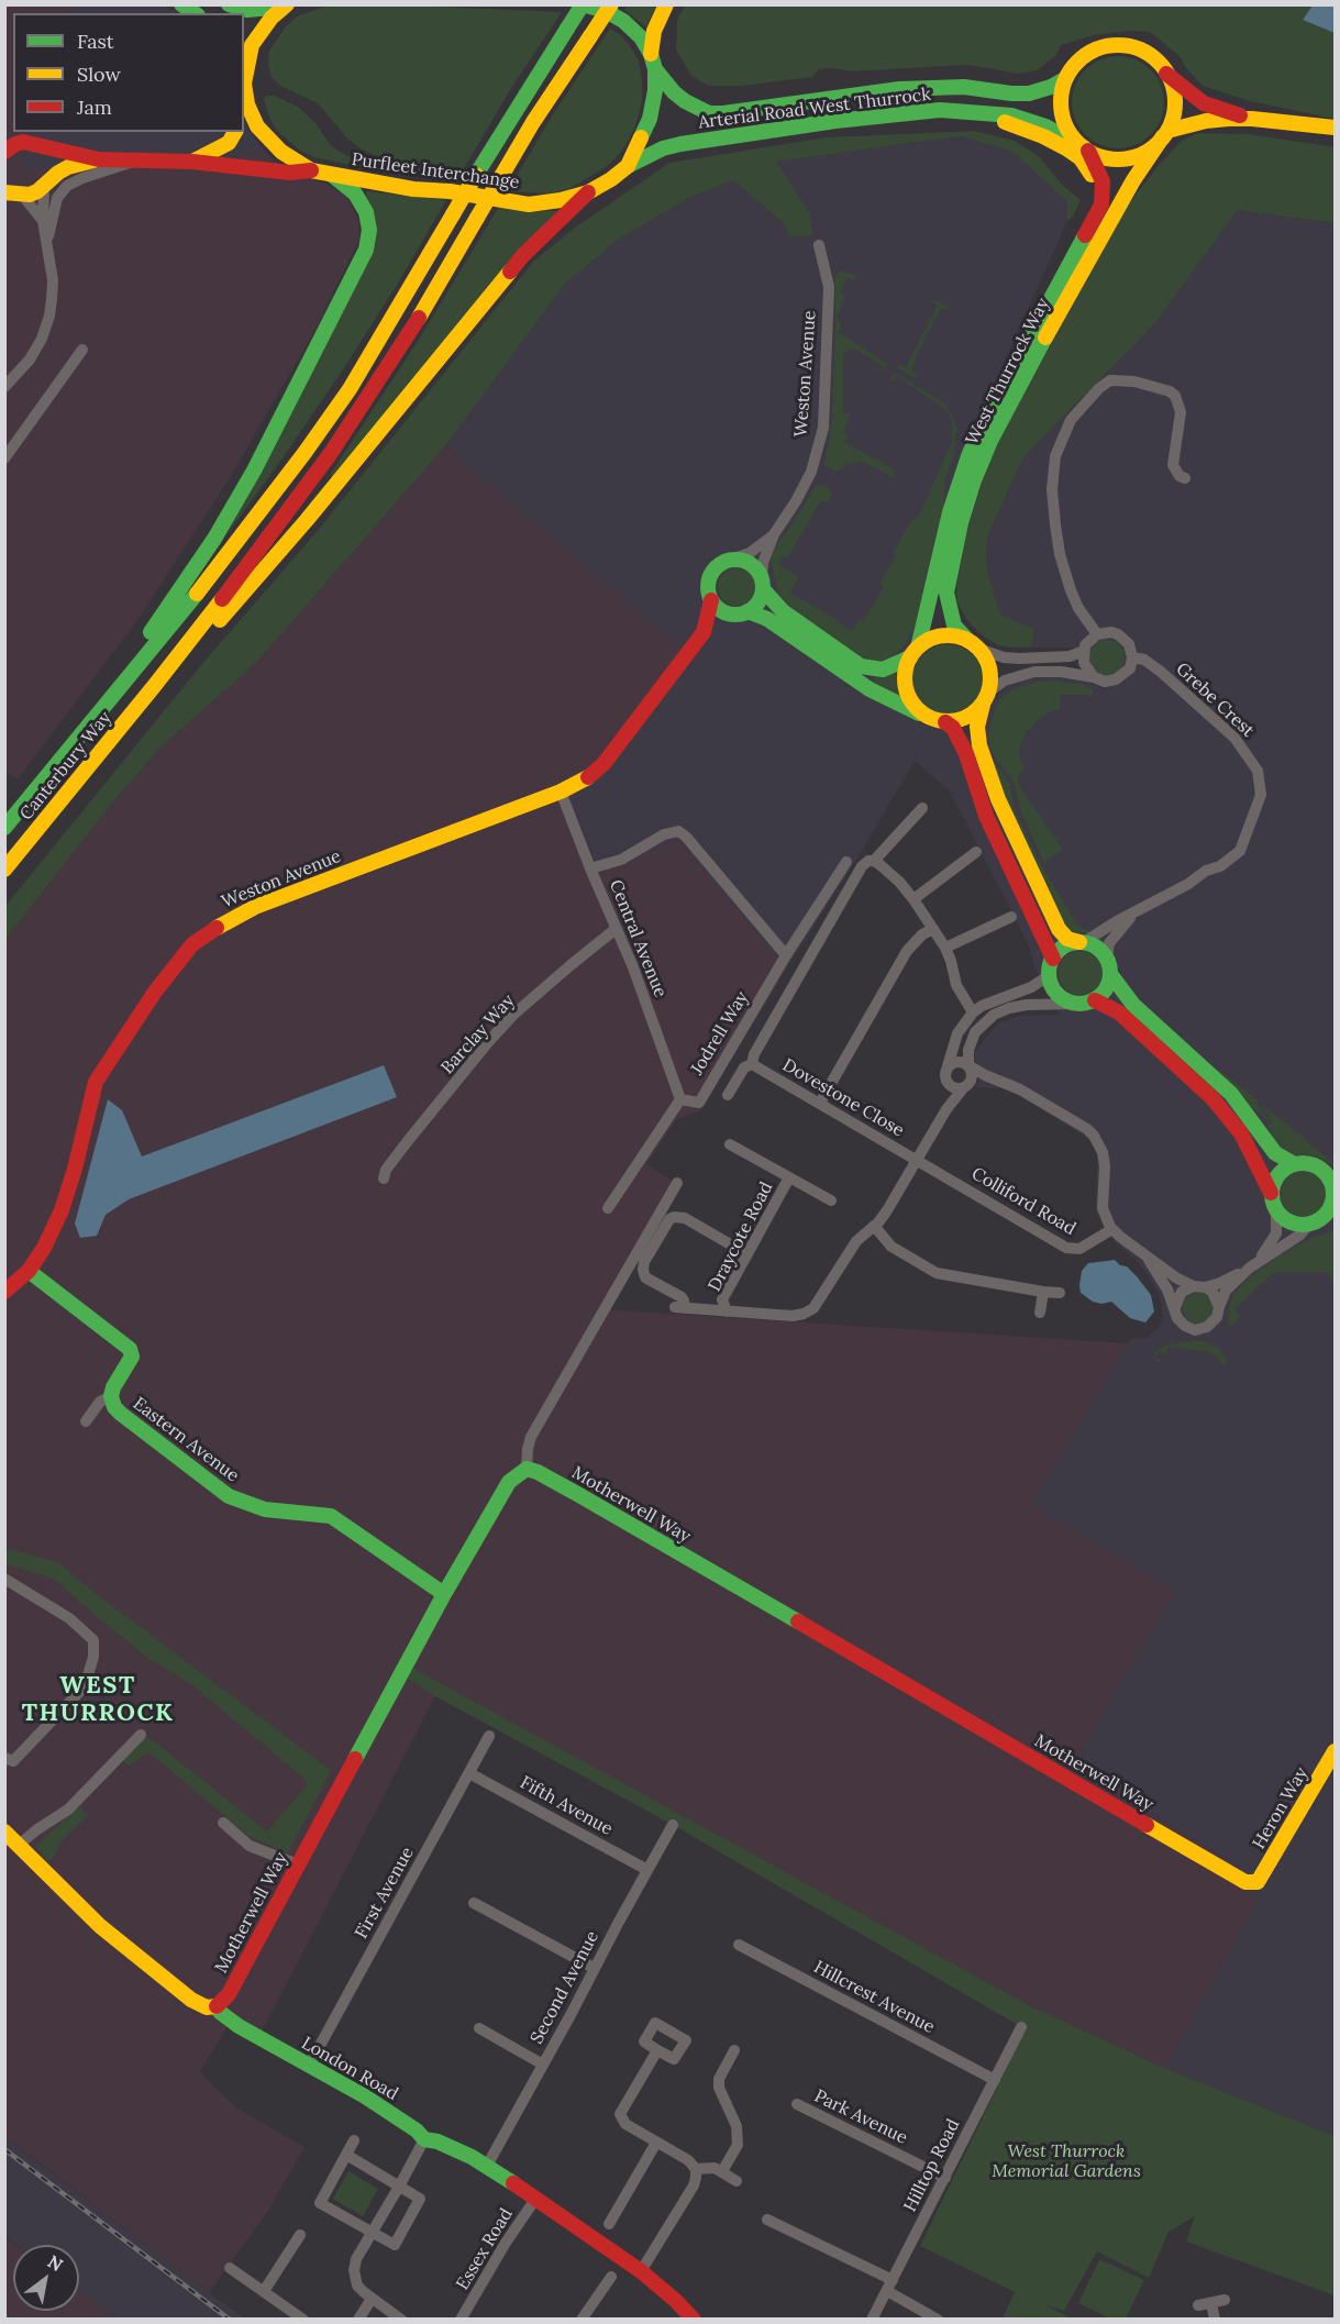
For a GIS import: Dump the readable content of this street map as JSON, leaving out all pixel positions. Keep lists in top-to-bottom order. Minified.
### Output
{"streets":{"main road":["Arterial Road West Thurrock","Purfleet Interchange","West Thurrock Way","Weston Avenue","Canterbury Way","Eastern Avenue","Motherwell Way","Heron Way","London Road"],"street":["Grebe Crest","Central Avenue","Jodrell Way","Barclay Way","Dovestone Close","Colliford Road","Draycote Road","Fifth Avenue","First Avenue","Second Avenue","Hillcrest Avenue","Park Avenue","Hilltop Road","Essex Road"]},"crossings":[["Arterial Road West Thurrock","Purfleet Interchange"],["Arterial Road West Thurrock","West Thurrock Way"],["Weston Avenue","Central Avenue"],["Weston Avenue","Eastern Avenue"],["Central Avenue","Jodrell Way"],["Central Avenue","Barclay Way"],["Dovestone Close","Colliford Road"],["Eastern Avenue","Motherwell Way"],["Motherwell Way","Heron Way"],["Motherwell Way","London Road"],["Fifth Avenue","First Avenue"],["Fifth Avenue","Second Avenue"],["First Avenue","London Road"],["Second Avenue","London Road"],["Hillcrest Avenue","Hilltop Road"],["London Road","Essex Road"],["Park Avenue","Hilltop Road"]],"districts":["WEST THURROCK"],"parks":["West Thurrock Memorial Gardens"],"legend":["Fast","Slow","Jam"],"north":"top right"}
